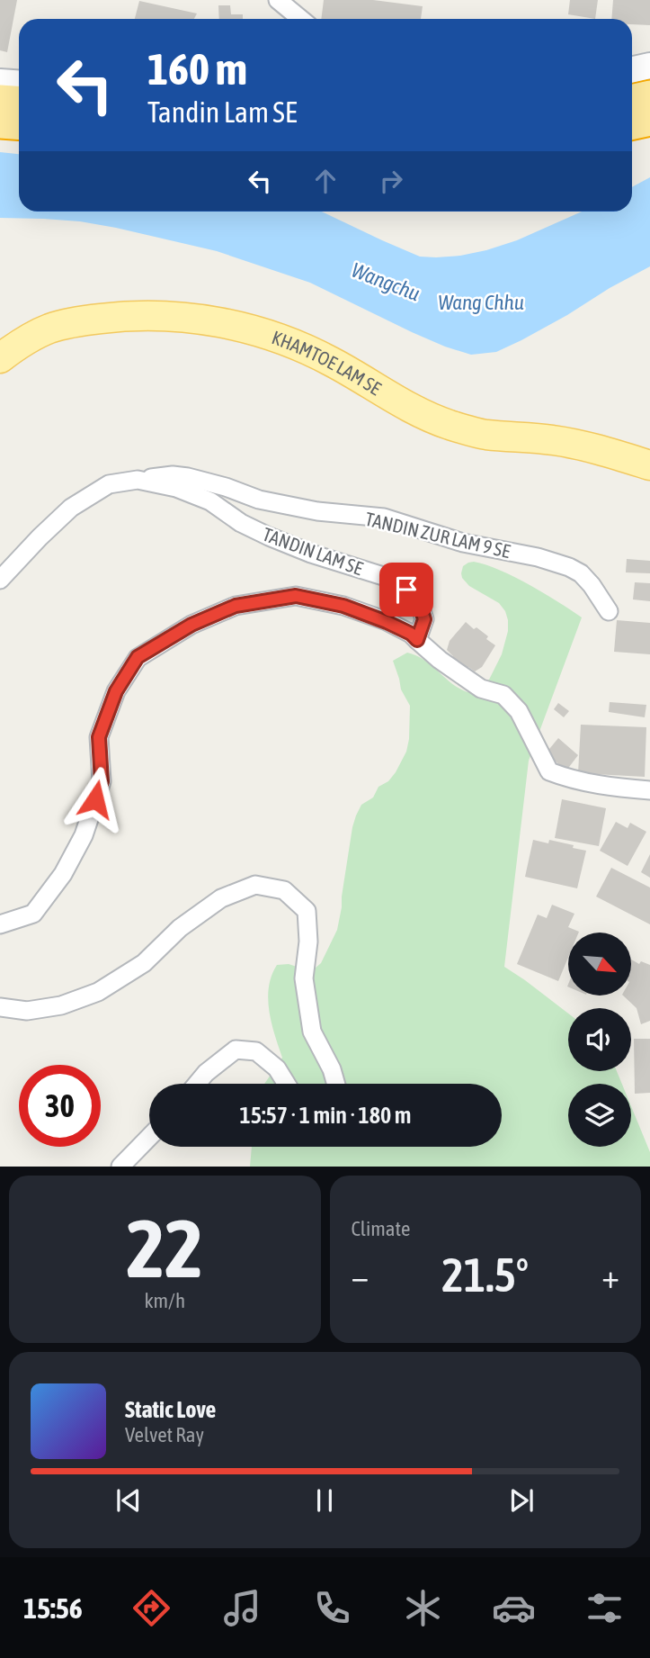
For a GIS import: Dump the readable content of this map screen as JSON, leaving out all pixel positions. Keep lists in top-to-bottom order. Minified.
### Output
{"streets":{"main road":["KHAMTOE LAM SE"],"street":["TANDIN ZUR LAM 9 SE","TANDIN LAM SE"]},"crossings":[["TANDIN ZUR LAM 9 SE","TANDIN LAM SE"]],"water":["Wangchu","Wang Chhu"],"north":"bottom right","page":{"turn":["160 m","Tandin Lam SE"],"limit":"30","trip":"15:57 · 1 min · 180 m","tile":[["22","km/h"],"Climate"],"heat":["−","21.5°","+"],"song":["Static Love","Velvet Ray"],"tabs":"15:56"}}
